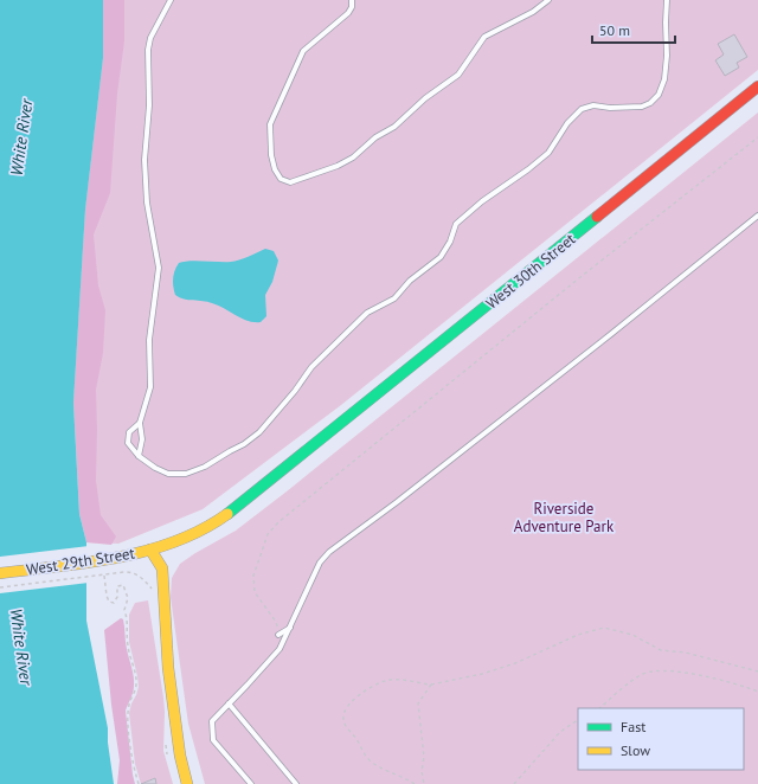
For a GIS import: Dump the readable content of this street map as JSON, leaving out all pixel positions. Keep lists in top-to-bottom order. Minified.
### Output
{"streets":{"main road":["West 30th Street","West 29th Street"]},"crossings":[["West 30th Street","West 29th Street"]],"water":["White River"],"parks":["Riverside Adventure Park"],"legend":["Fast","Slow"],"scale_bar":"50 m"}
